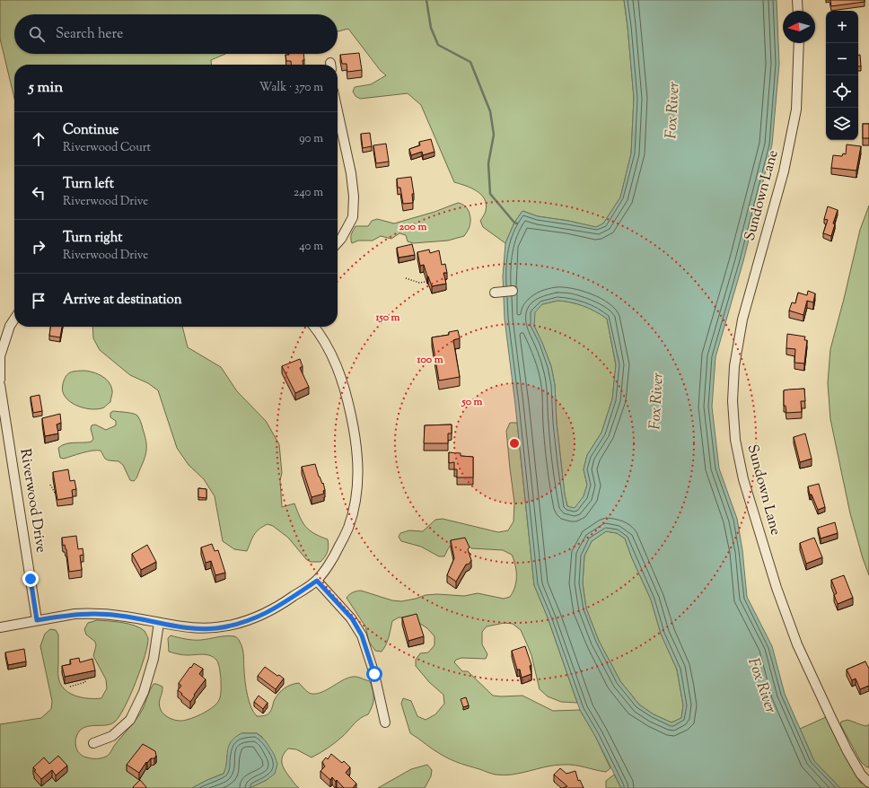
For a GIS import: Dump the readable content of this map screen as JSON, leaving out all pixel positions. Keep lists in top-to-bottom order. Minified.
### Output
{"streets":{"street":["Sundown Lane","Riverwood Drive"]},"water":["Fox River"],"north":"left","page":{"map_buttons":["+","−"],"search":"Search here","heading":["5 min","Walk · 370 m"],"list":[["Continue","Riverwood Court","90 m"],["Turn left","Riverwood Drive","240 m"],["Turn right","Riverwood Drive","40 m"],"Arrive at destination"]},"rings":["200 m","150 m","100 m","50 m"]}
